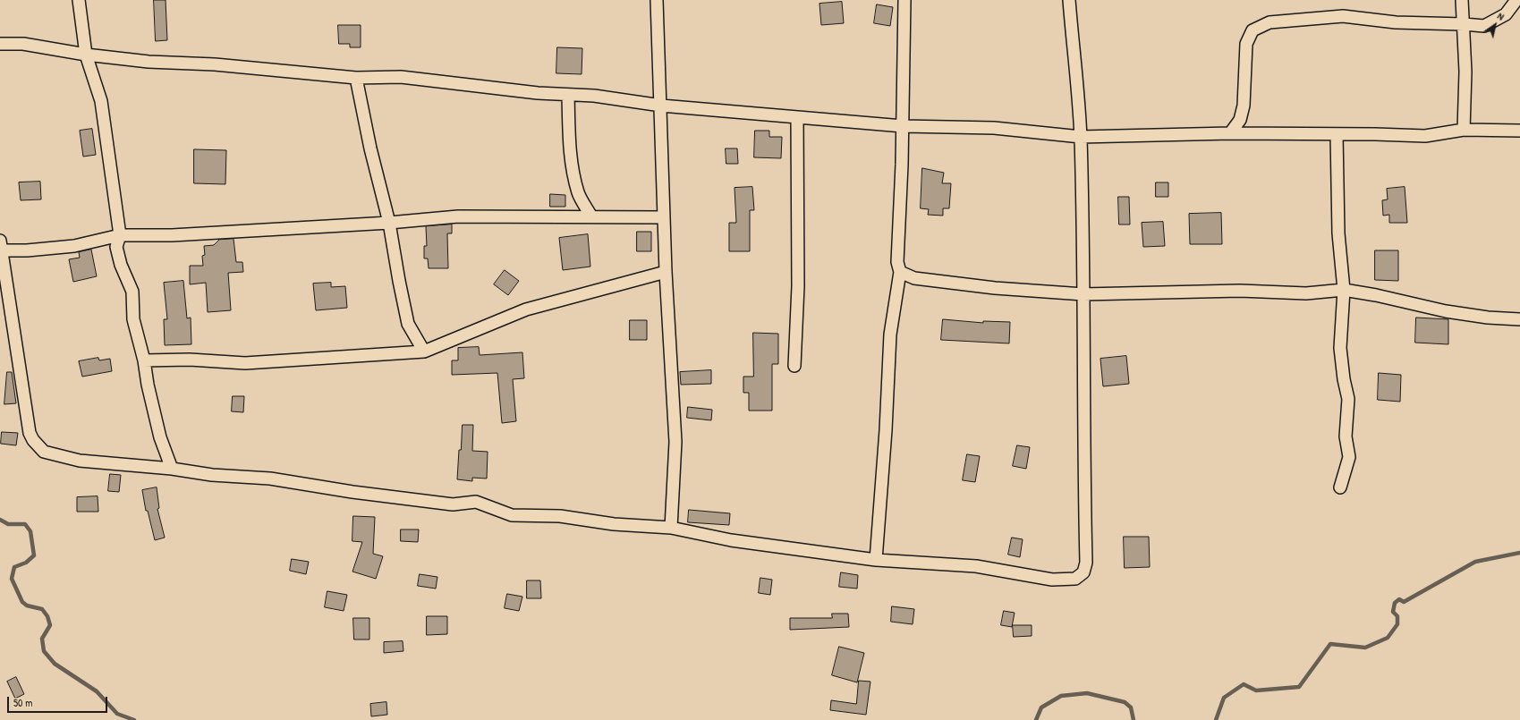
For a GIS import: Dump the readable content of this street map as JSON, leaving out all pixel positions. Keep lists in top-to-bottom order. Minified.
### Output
{"scale_bar":"50 m","north":"top right"}
